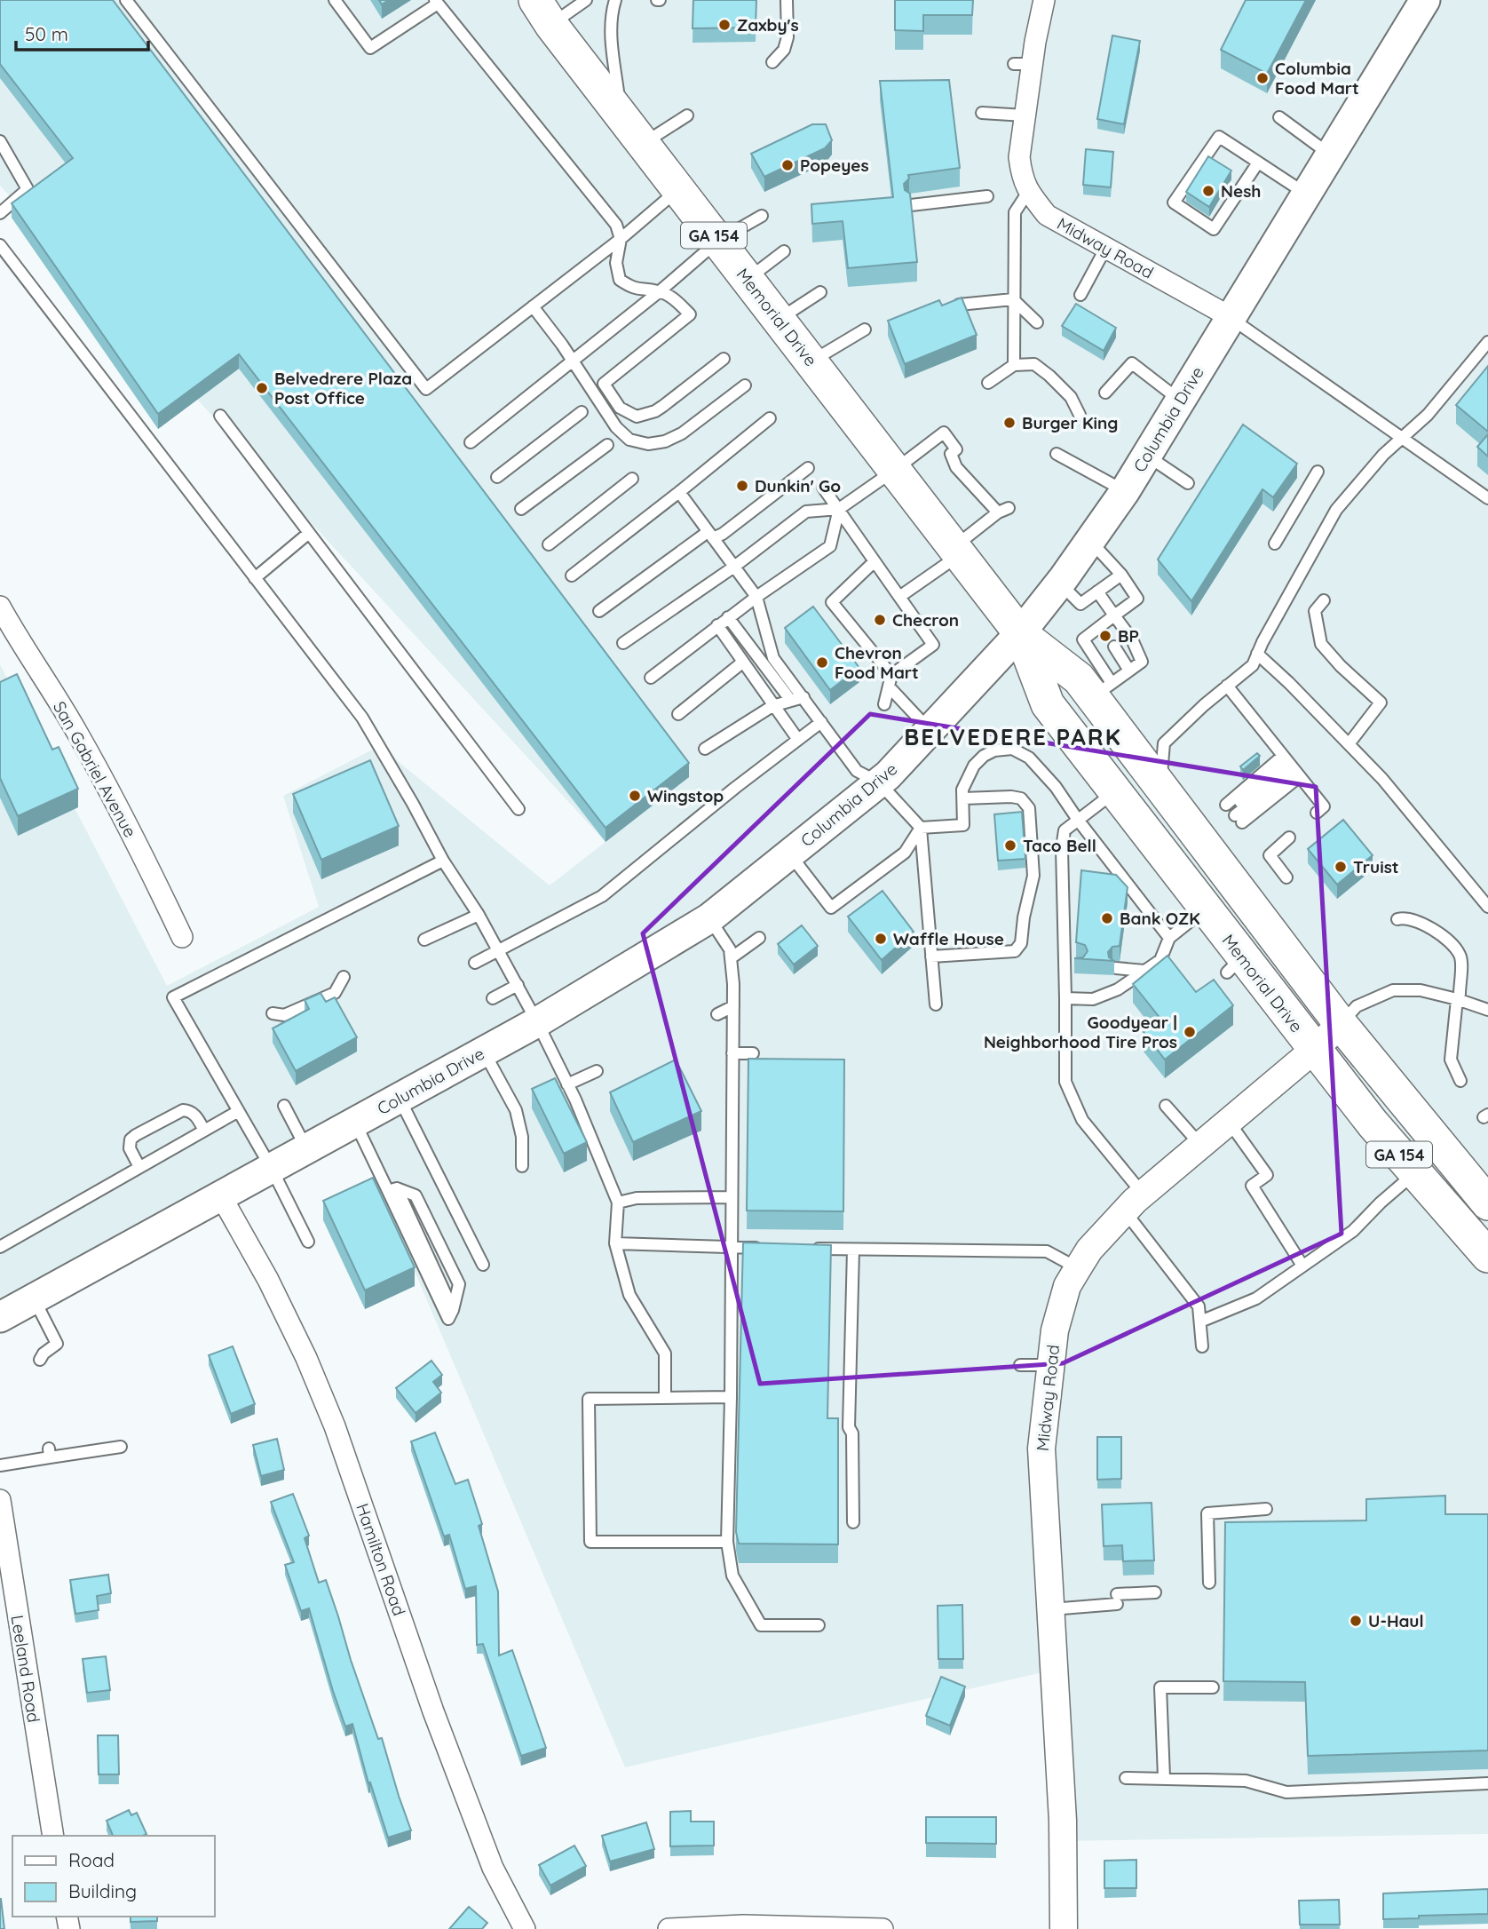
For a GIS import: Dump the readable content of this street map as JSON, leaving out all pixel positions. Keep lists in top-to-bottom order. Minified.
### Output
{"streets":{"main road":["GA 154","Memorial Drive","Columbia Drive"],"street":["Midway Road","San Gabriel Avenue","Hamilton Road","Leeland Road"]},"crossings":[["Midway Road","Memorial Drive"],["Midway Road","Columbia Drive"],["Memorial Drive","Columbia Drive"],["Columbia Drive","Hamilton Road"]],"districts":["BELVEDERE PARK"],"places":["Zaxby's","Columbia Food Mart","Popeyes","Nesh","Belvedrere Plaza Post Office","Burger King","Dunkin' Go","Checron","BP","Chevron Food Mart","Wingstop","Taco Bell","Truist","Bank OZK","Waffle House","Goodyear | Neighborhood Tire Pros","U-Haul"],"legend":["Road","Building"],"scale_bar":"50 m"}
